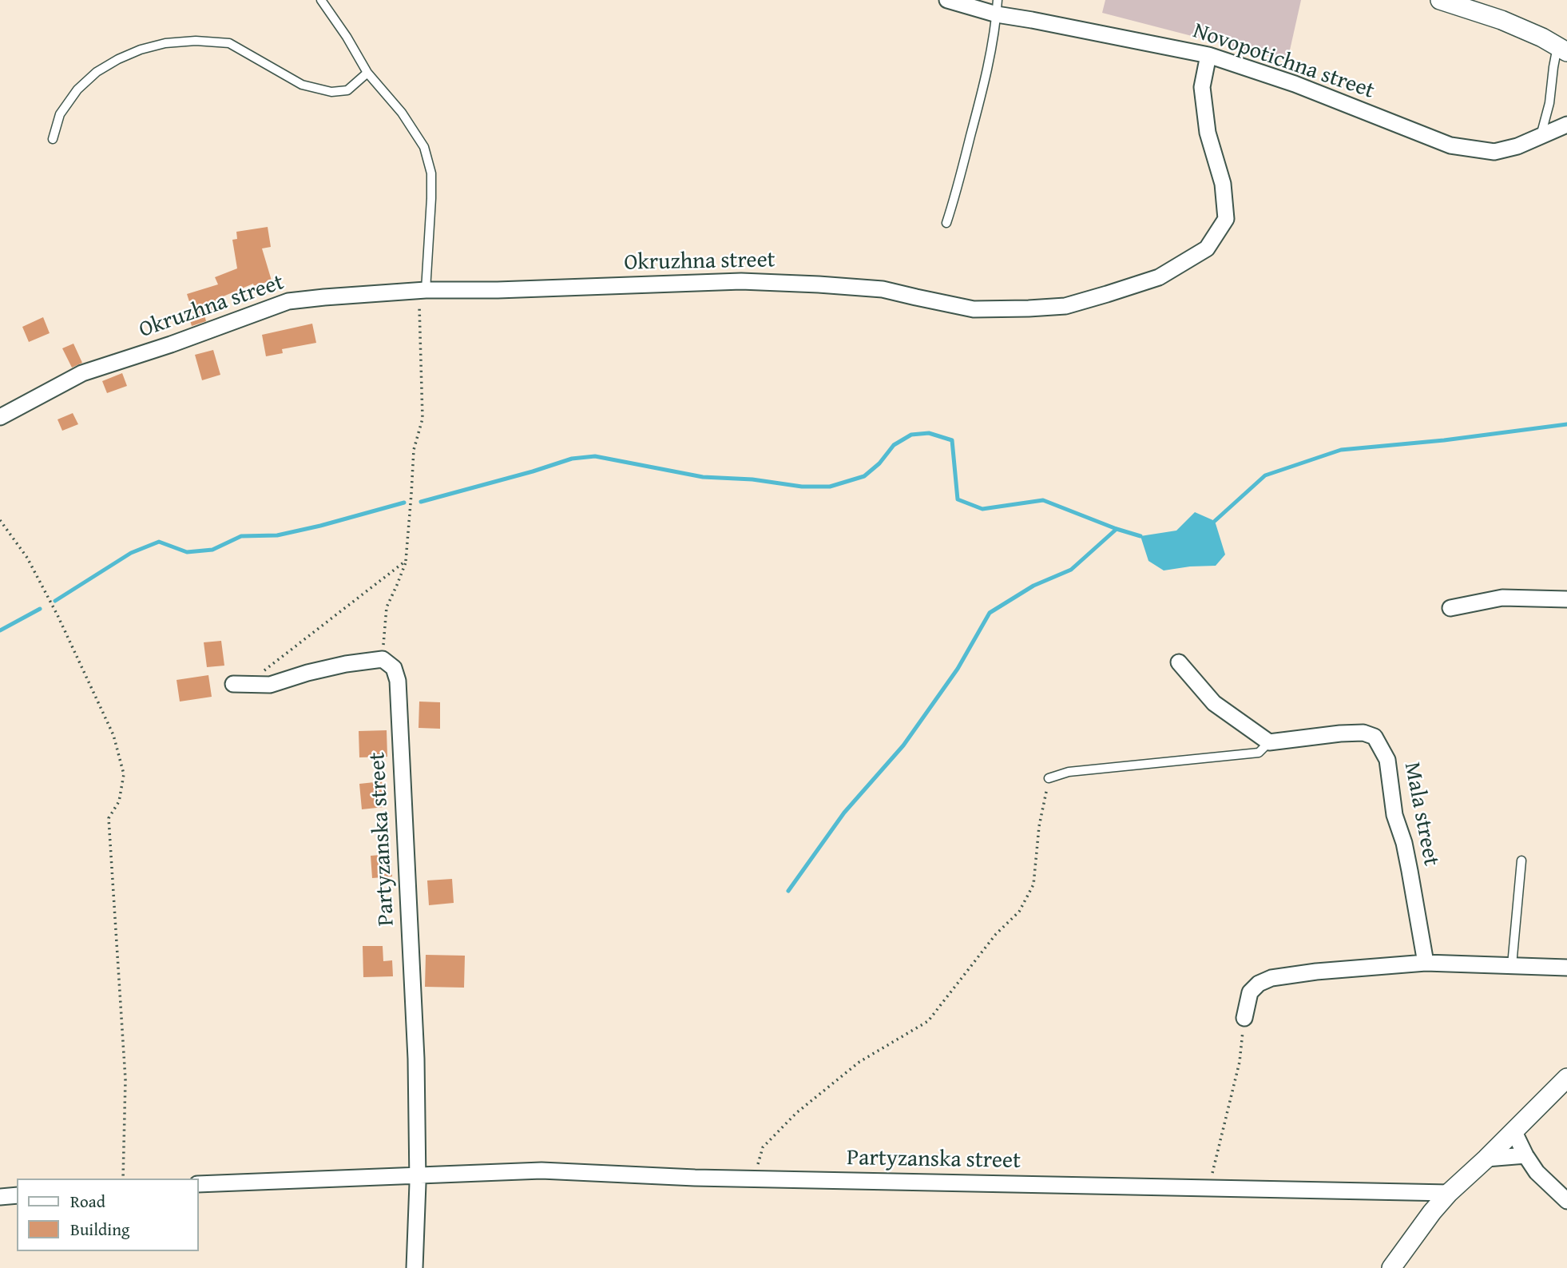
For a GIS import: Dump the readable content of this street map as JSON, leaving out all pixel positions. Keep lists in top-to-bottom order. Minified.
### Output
{"streets":{"street":["Novopotichna street","Okruzhna street","Mala street","Partyzanska street"]},"crossings":[["Novopotichna street","Okruzhna street"]],"legend":["Road","Building"]}
